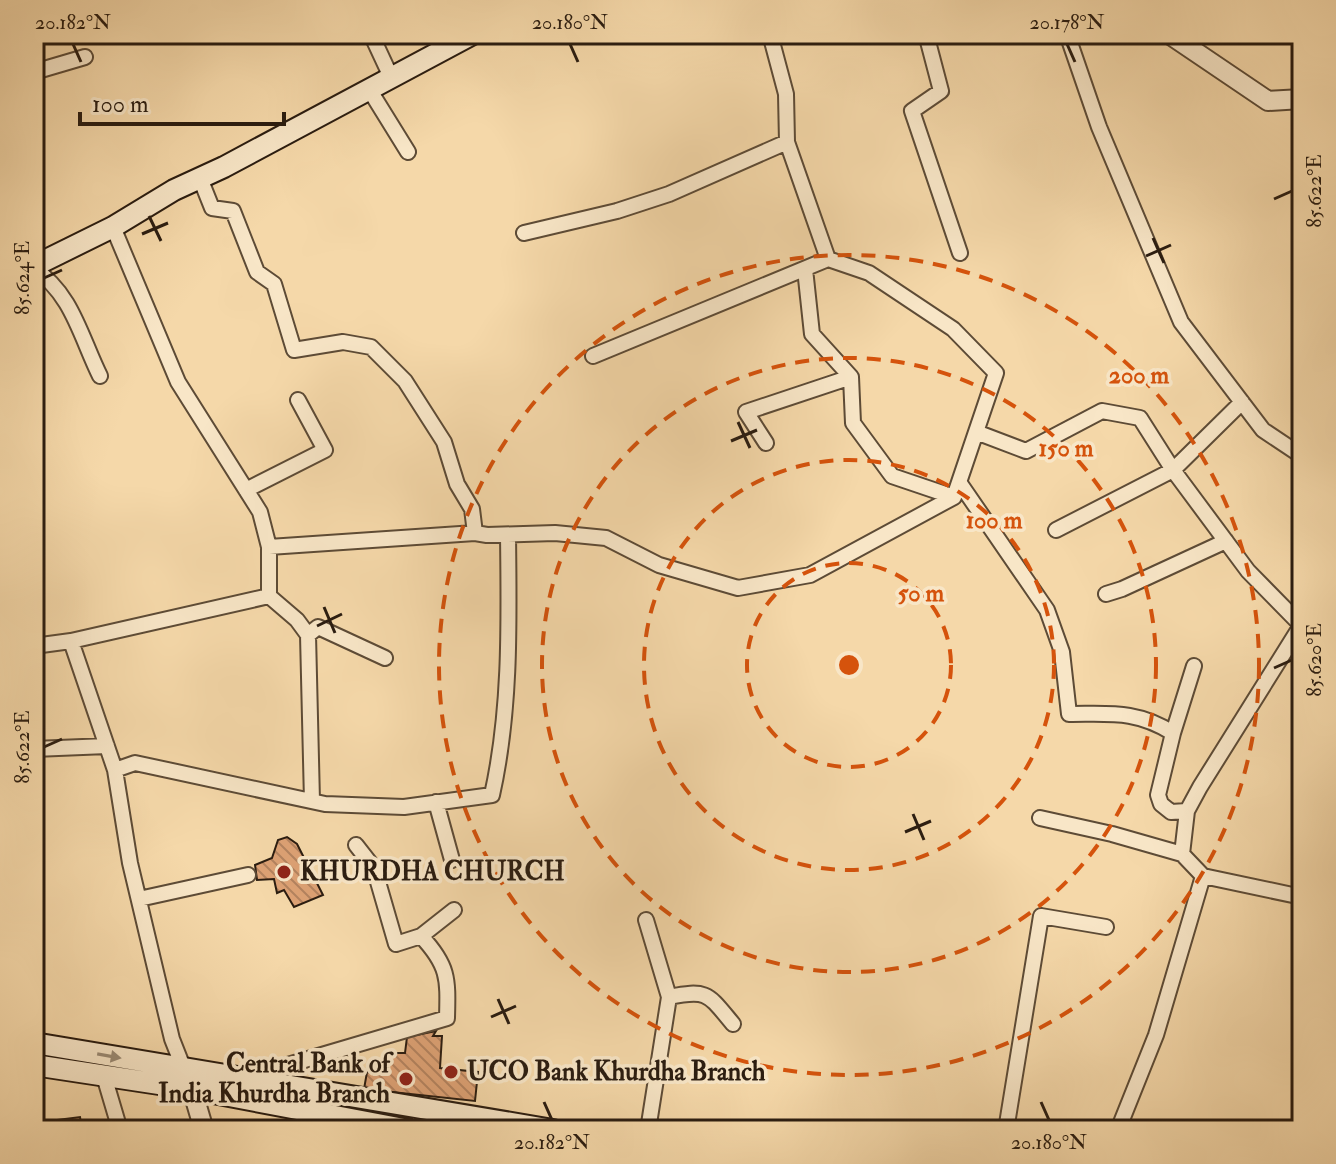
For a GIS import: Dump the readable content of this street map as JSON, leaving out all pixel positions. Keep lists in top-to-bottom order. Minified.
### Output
{"places":["KHURDHA CHURCH","UCO Bank Khurdha Branch","Central Bank of India Khurdha Branch"],"scale_bar":"100 m","coordinates":["20.182°N","20.180°N","20.178°N","85.622°E","85.624°E","85.620°E"],"rings":["200 m","150 m","100 m","50 m"]}
